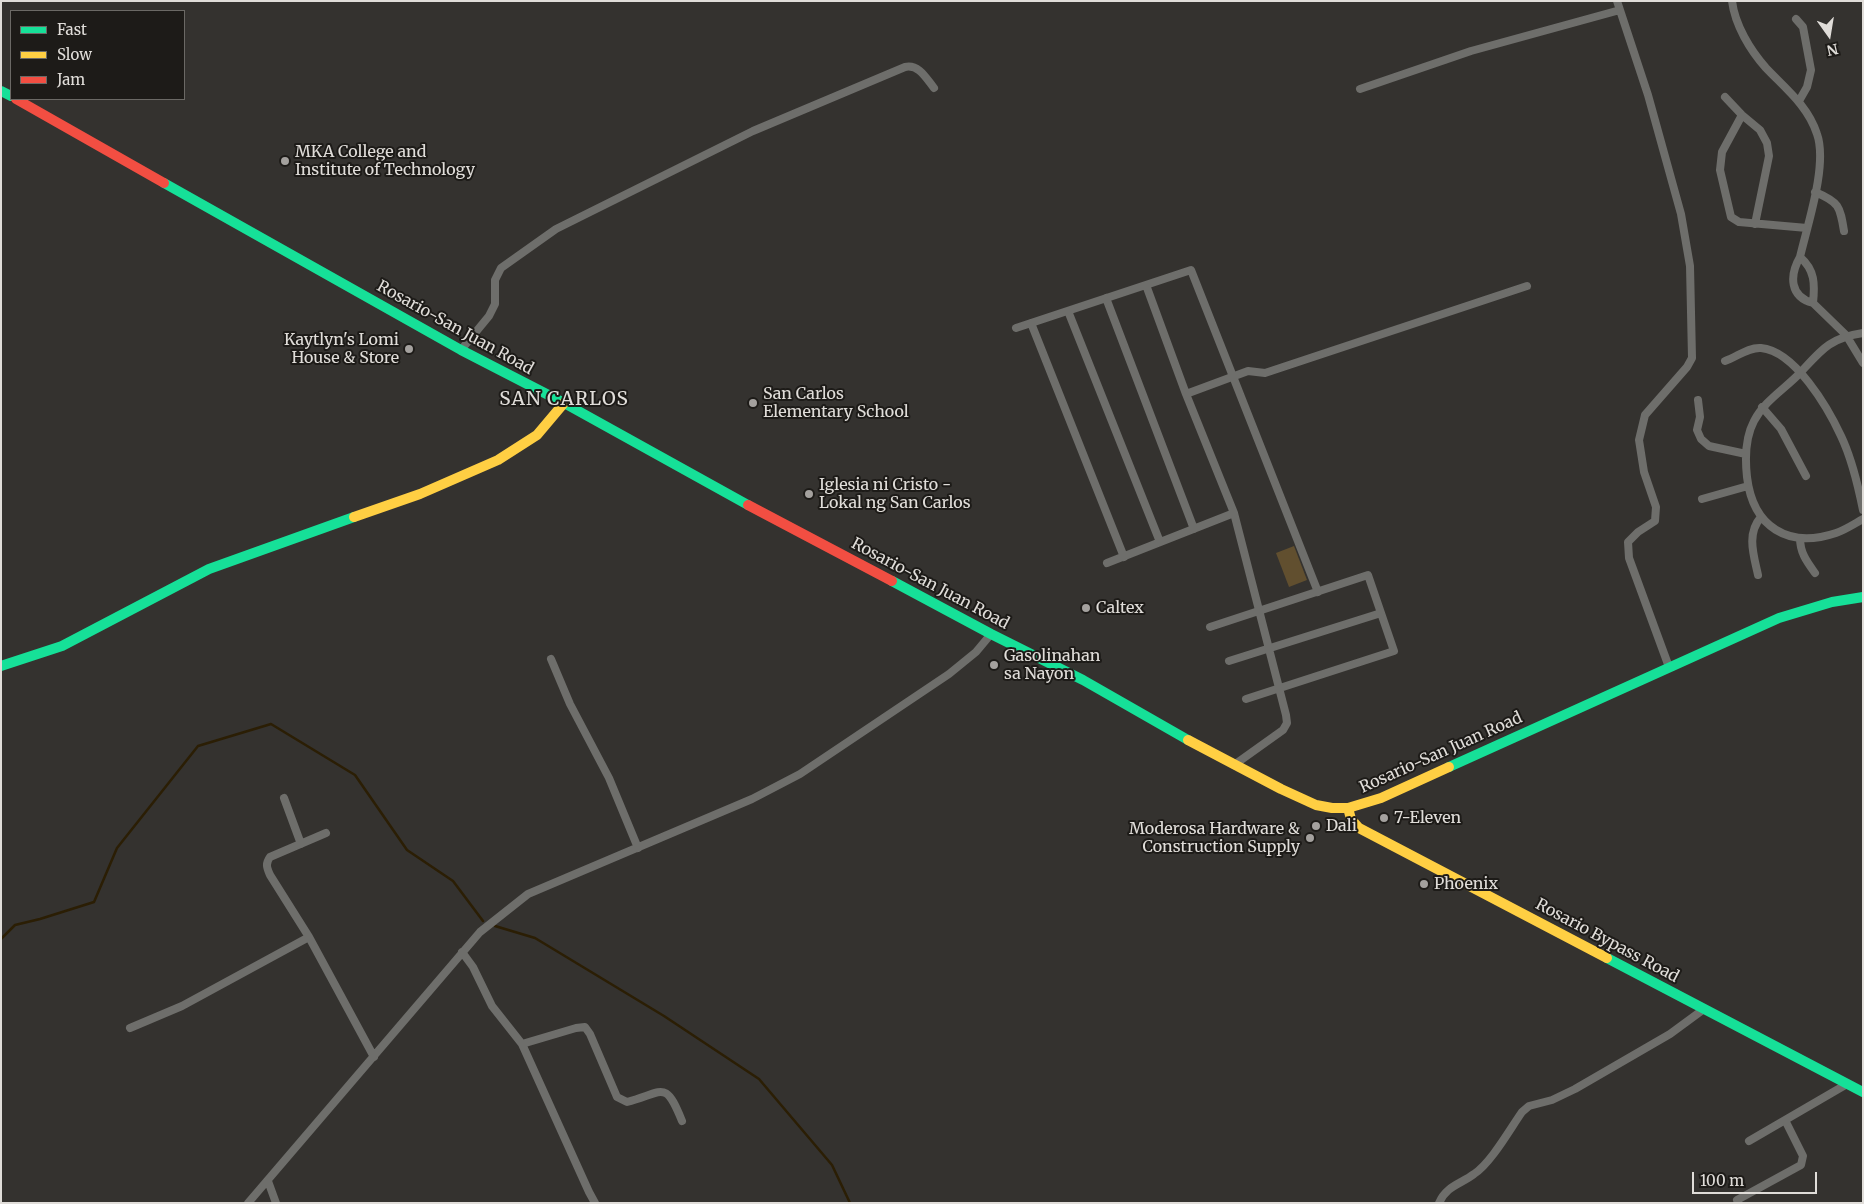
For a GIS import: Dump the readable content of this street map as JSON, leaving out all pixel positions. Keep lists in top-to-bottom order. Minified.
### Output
{"streets":{"main road":["Rosario-San Juan Road","Rosario Bypass Road"]},"crossings":[["Rosario-San Juan Road","Rosario Bypass Road"]],"districts":["SAN CARLOS"],"places":["MKA College and Institute of Technology","Kaytlyn's Lomi House & Store","San Carlos Elementary School","Iglesia ni Cristo - Lokal ng San Carlos","Caltex","Gasolinahan sa Nayon","7-Eleven","Dali","Moderosa Hardware & Construction Supply","Phoenix"],"legend":["Fast","Slow","Jam"],"scale_bar":"100 m","north":"bottom"}
